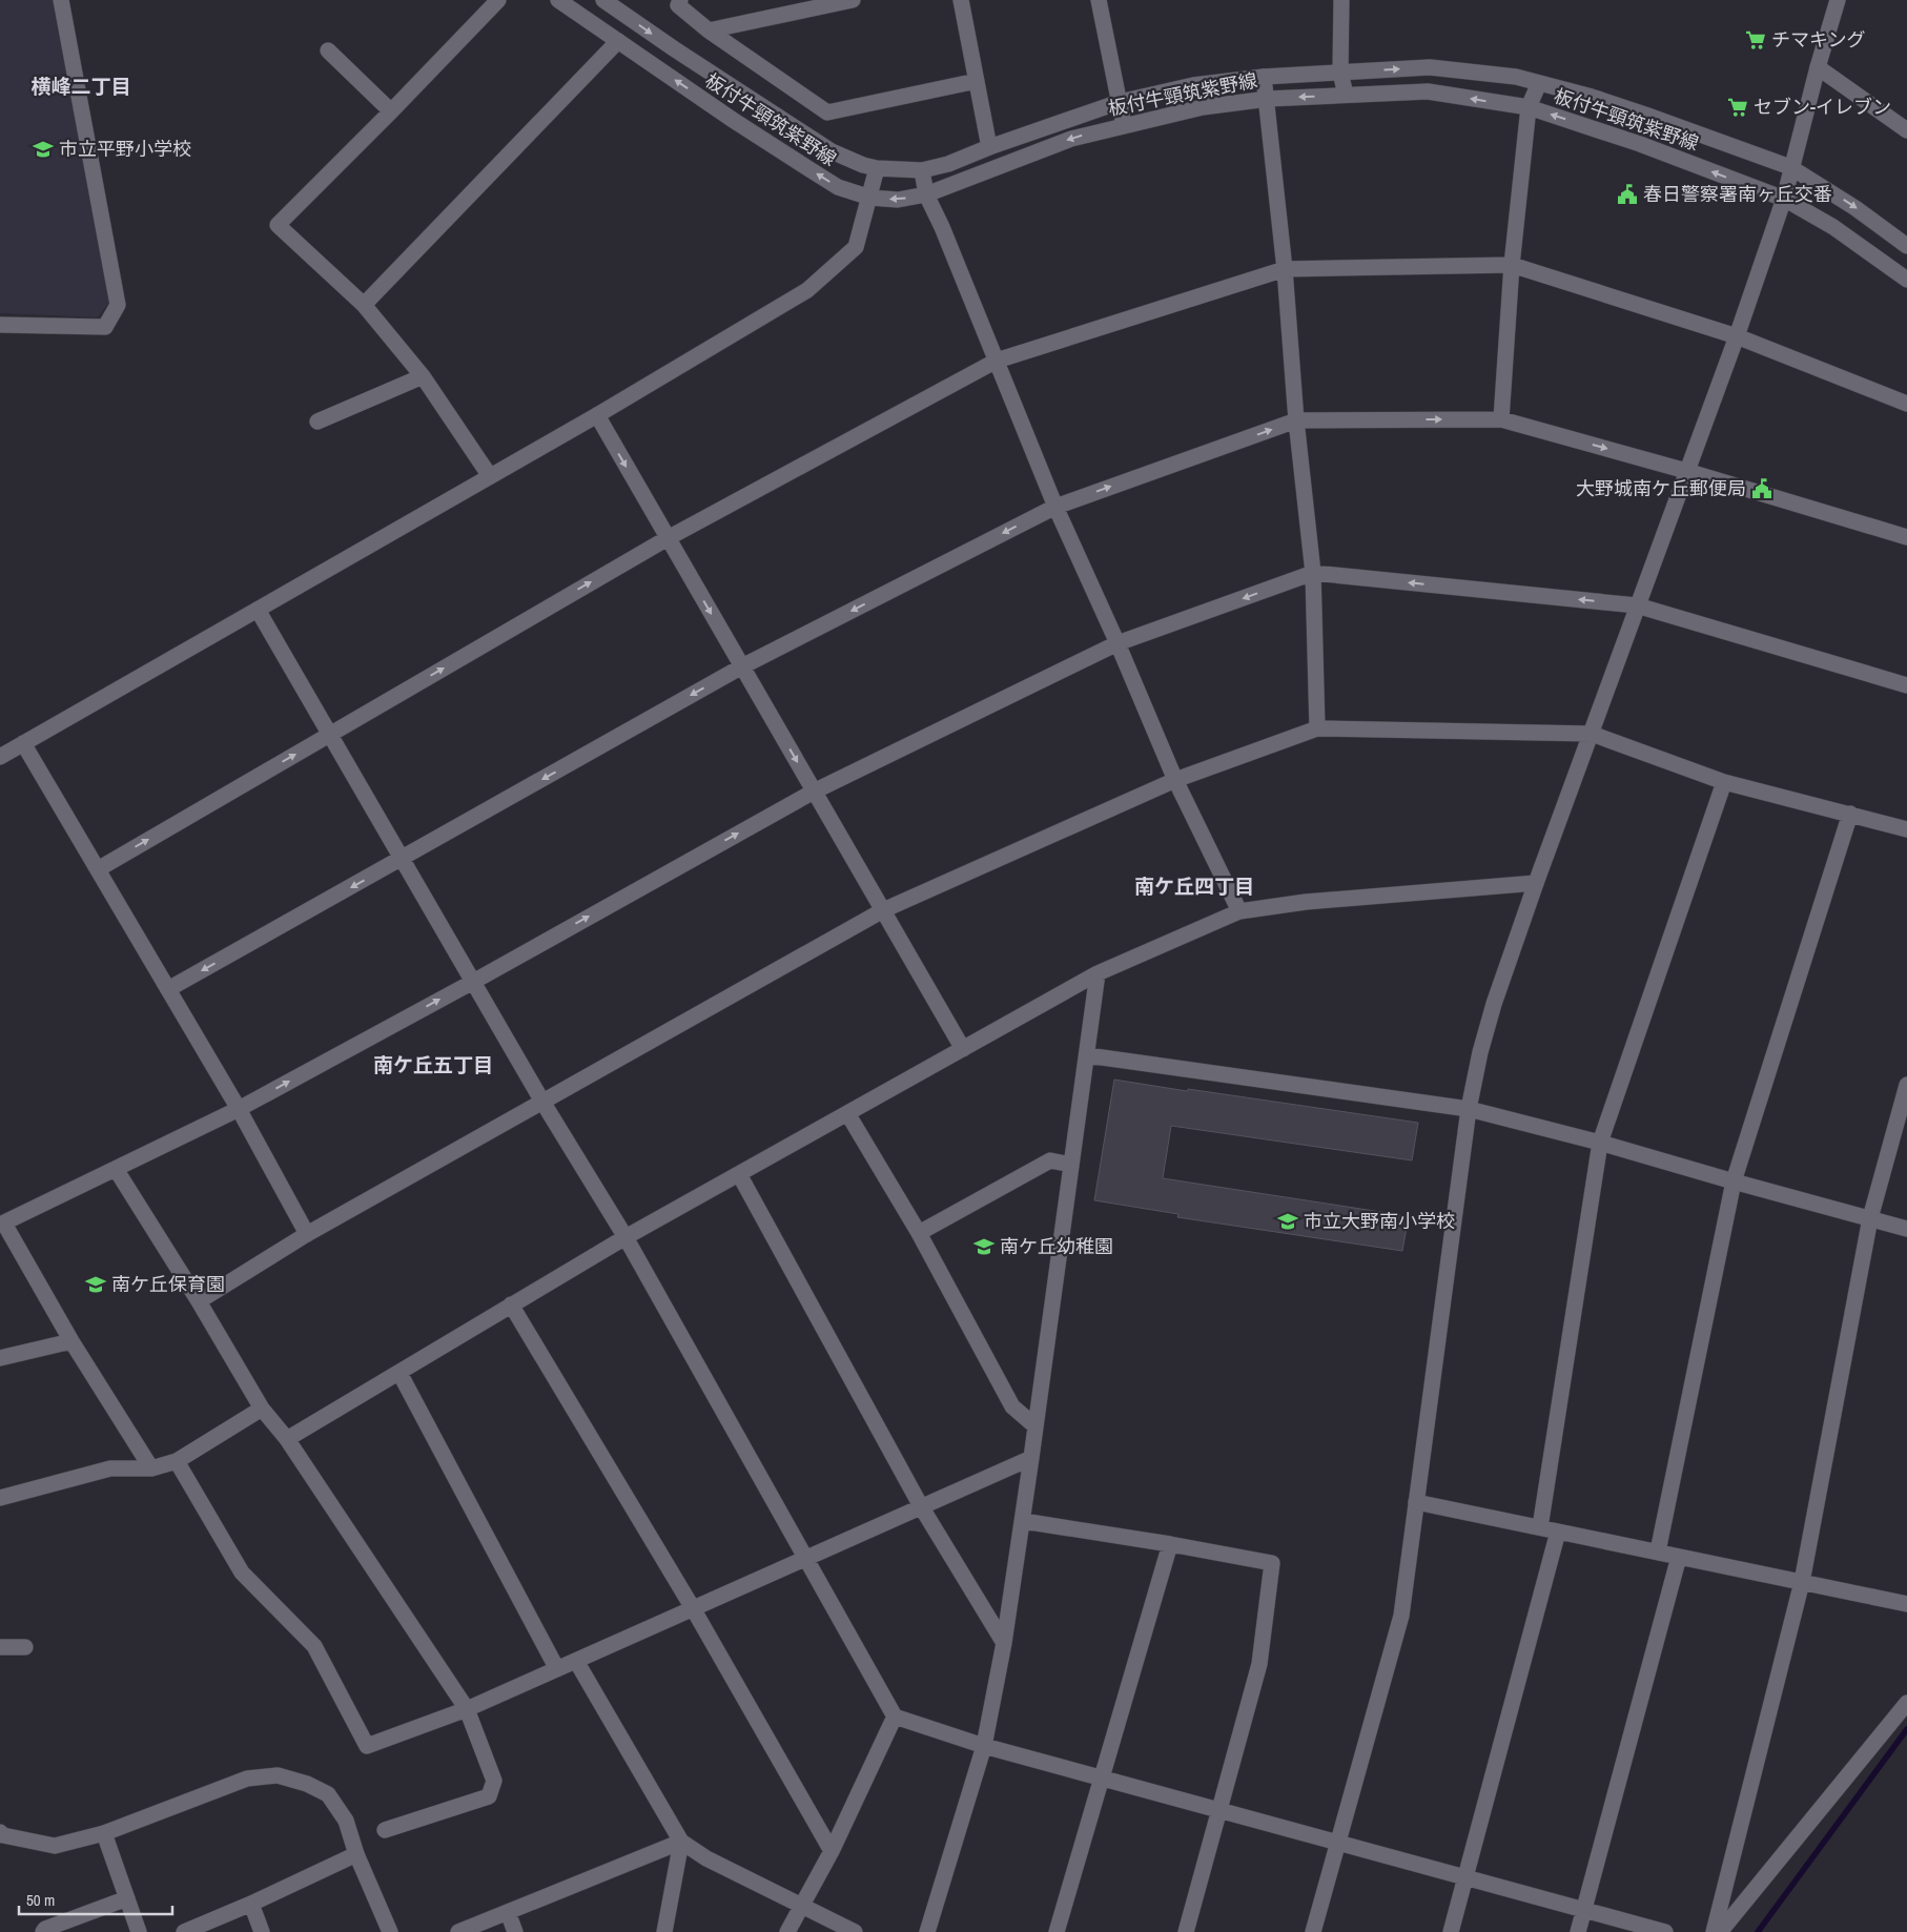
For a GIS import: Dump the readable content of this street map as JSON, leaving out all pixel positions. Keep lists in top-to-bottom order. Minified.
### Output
{"streets":{"street":["板付牛頸筑紫野線"]},"districts":["横峰二丁目","南ケ丘四丁目","南ケ丘五丁目"],"places":{"supermarket":["チマキング","セブン-イレブン"],"school or university":["市立平野小学校","市立大野南小学校","南ケ丘幼稚園","南ケ丘保育園"],"public building":["春日警察署南ヶ丘交番","大野城南ケ丘郵便局"]},"scale_bar":"50 m"}
